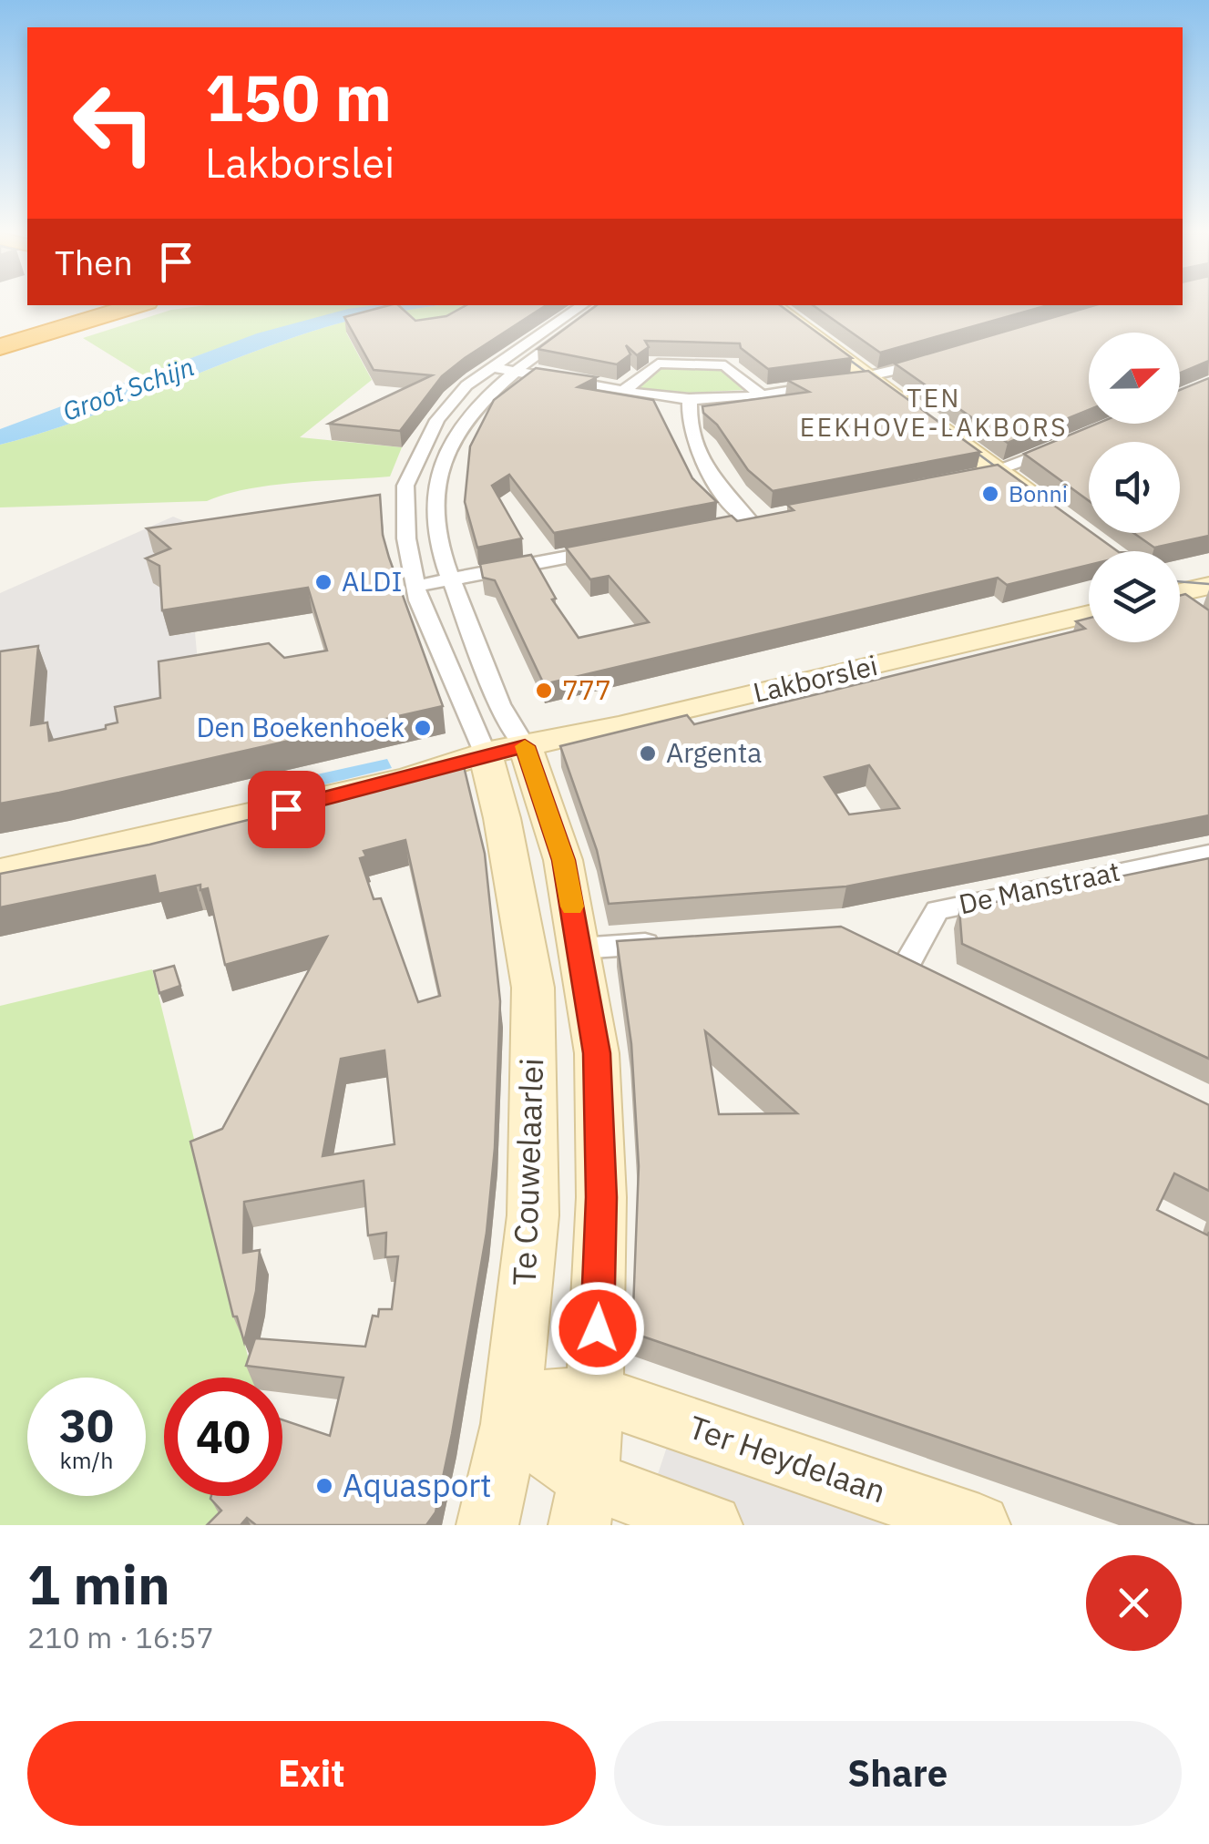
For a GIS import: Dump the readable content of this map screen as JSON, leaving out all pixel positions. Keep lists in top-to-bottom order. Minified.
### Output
{"streets":{"street":["Lakborslei","De Manstraat","Te Couwelaarlei","Ter Heydelaan"]},"crossings":[["Lakborslei","Te Couwelaarlei"],["Te Couwelaarlei","Ter Heydelaan"]],"districts":["TEN EEKHOVE-LAKBORS"],"water":["Groot Schijn"],"places":["Bonni","ALDI","777","Den Boekenhoek","Argenta","Aquasport"],"north":"right","page":{"turn":["150 m","Lakborslei"],"then":"Then","speed":"30 km/h","limit":"40","heading":["1 min","210 m · 16:57"],"buttons":["Exit","Share"]}}
